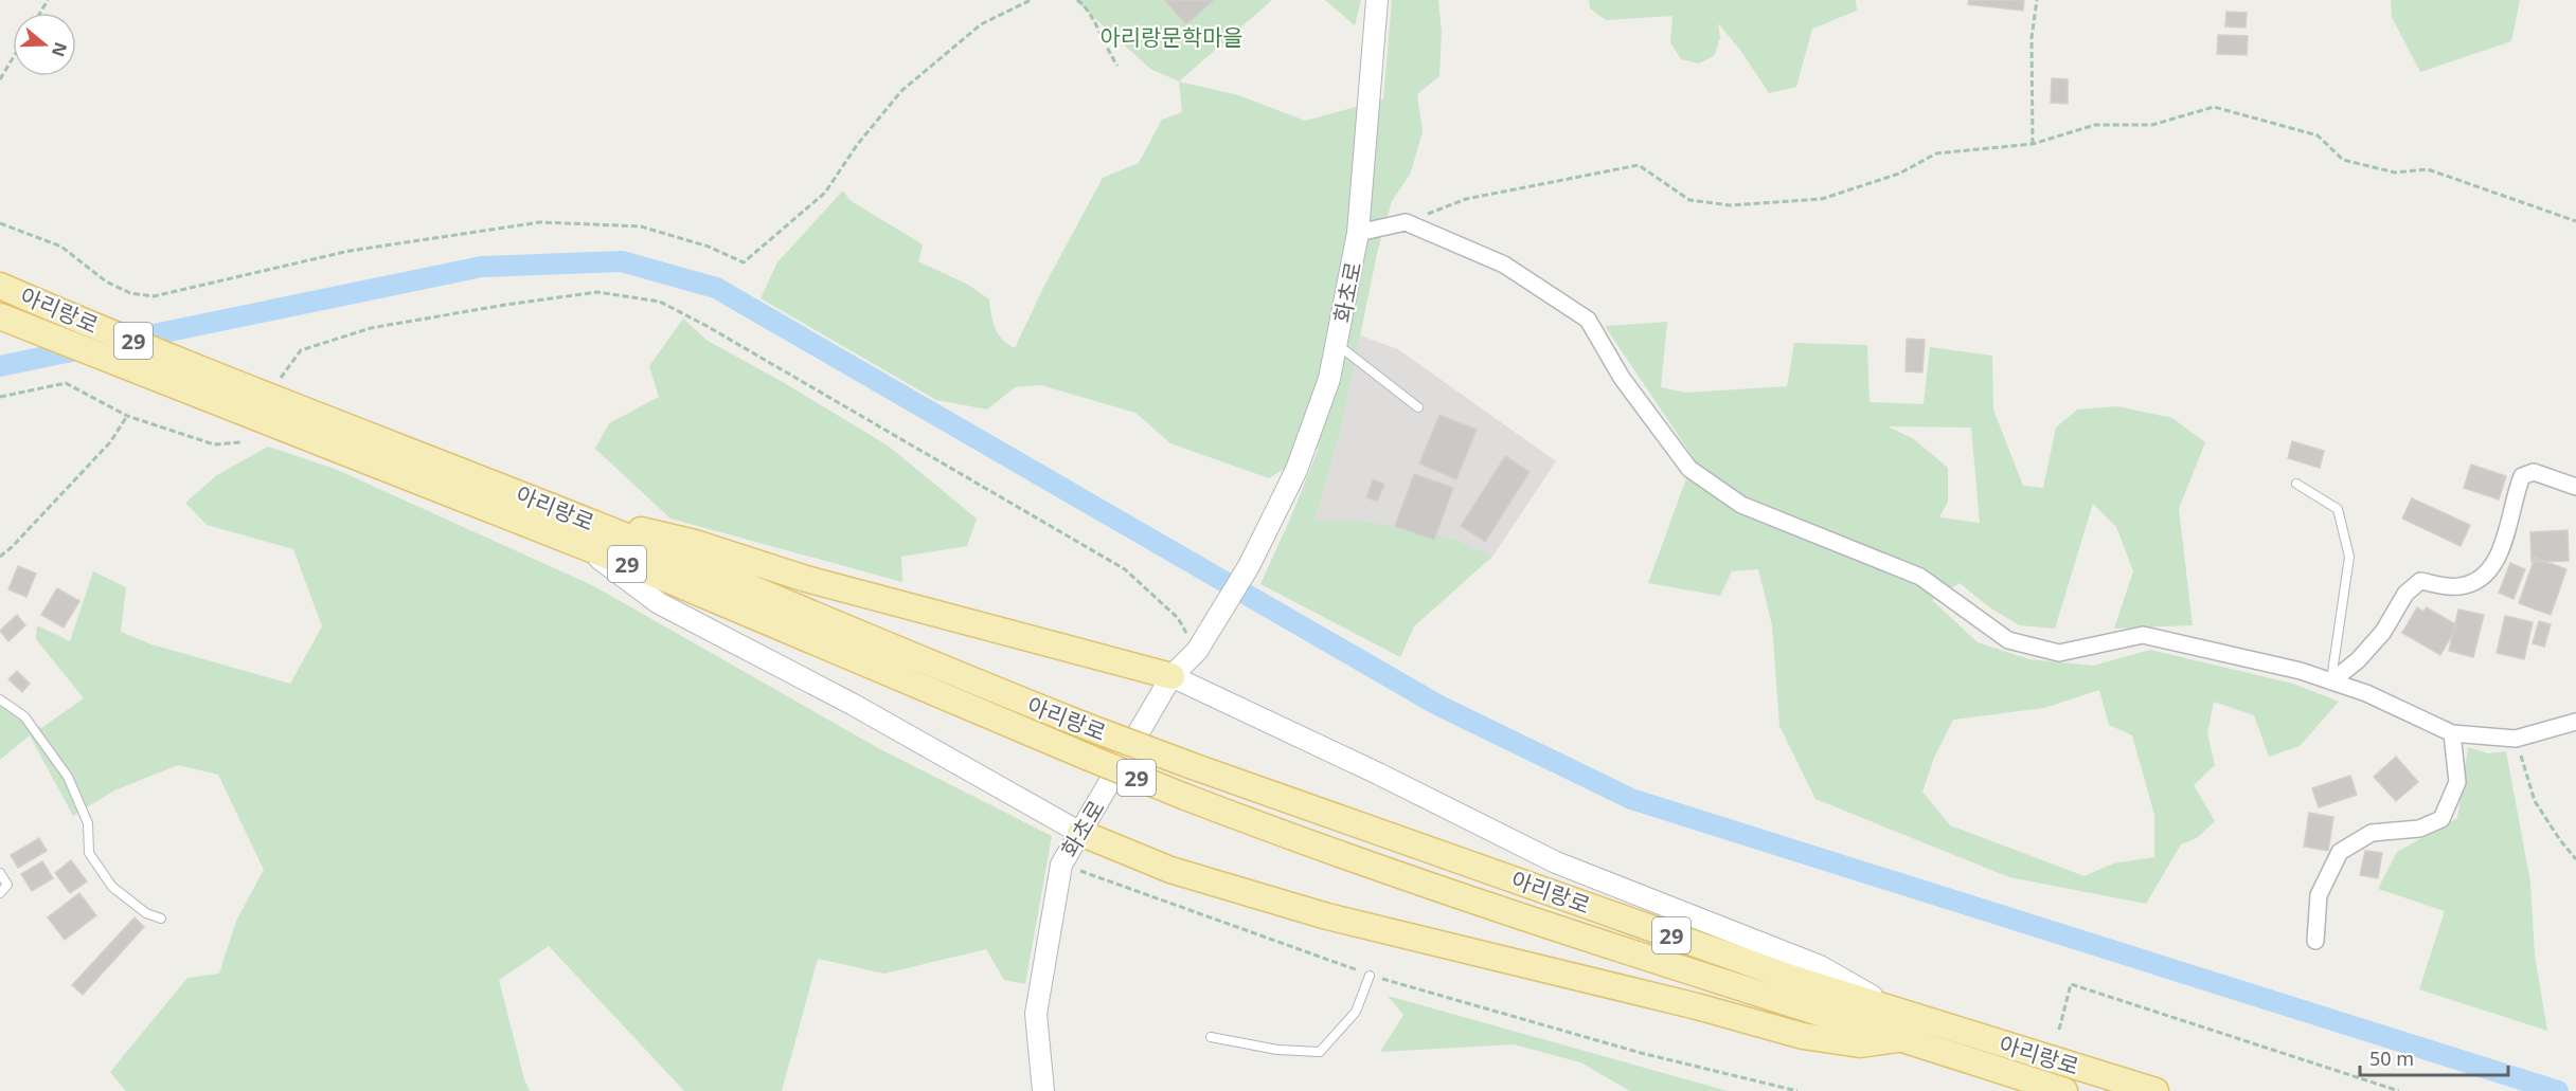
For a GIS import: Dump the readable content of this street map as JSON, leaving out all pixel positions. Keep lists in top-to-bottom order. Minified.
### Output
{"streets":{"main road":["아리랑로","29"],"street":["화초로"]},"parks":["아리랑문학마을"],"scale_bar":"50 m","north":"right"}
